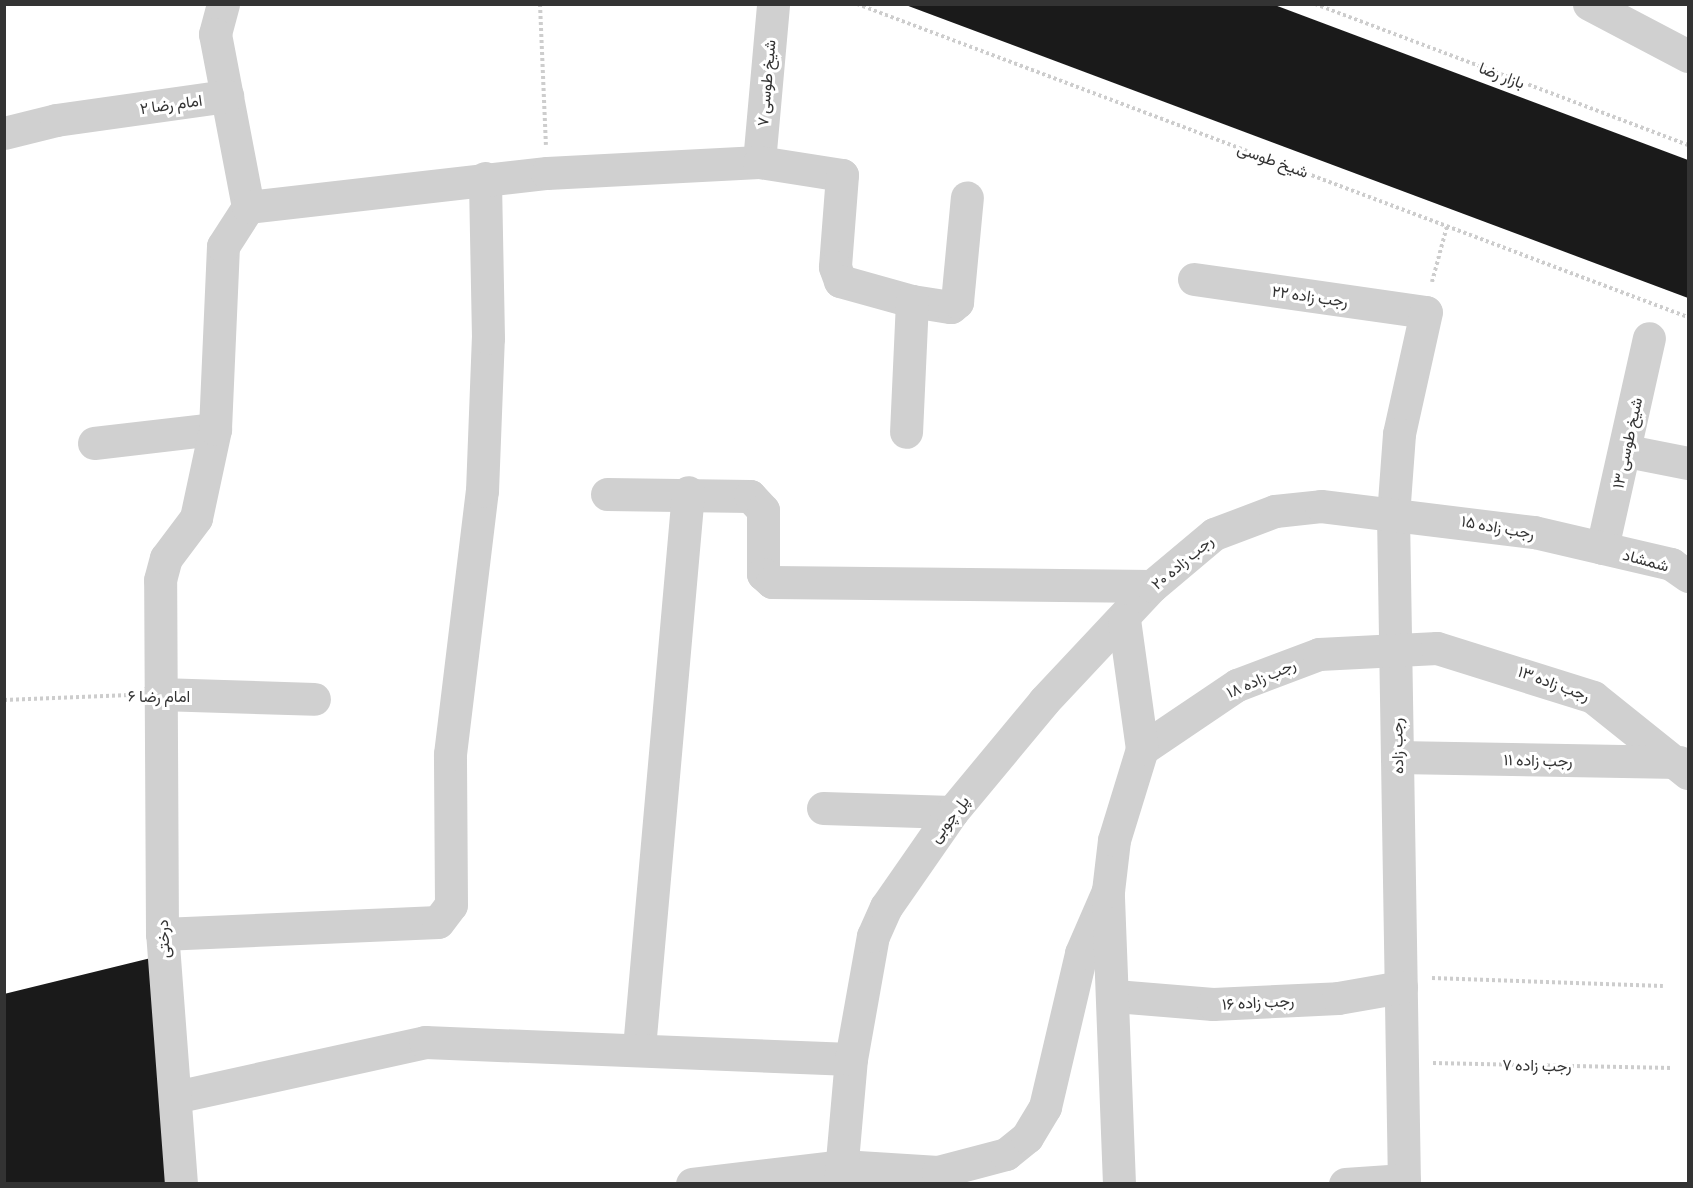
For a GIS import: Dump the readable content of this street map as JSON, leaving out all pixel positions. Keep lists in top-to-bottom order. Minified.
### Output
{"streets":{"street":["شیخ طوسی ۷","امام رضا ۲","رجب زاده ۲۲","شیخ طوسی ۱۳","رجب زاده ۱۵","شمشاد","رجب زاده ۲۰","رجب زاده ۱۸","رجب زاده ۱۳","امام رضا ۶","رجب زاده","رجب زاده ۱۱","پل چوبی","درختی","رجب زاده ۱۶"],"path":["بازار رضا","شیخ طوسی","رجب زاده ۷"]},"crossings":[["رجب زاده ۲۲","رجب زاده"],["شیخ طوسی ۱۳","رجب زاده ۱۵"],["شیخ طوسی ۱۳","شمشاد"],["رجب زاده ۱۵","شمشاد"],["رجب زاده ۱۵","رجب زاده ۲۰"],["رجب زاده ۱۵","رجب زاده"],["رجب زاده ۲۰","رجب زاده"],["رجب زاده ۲۰","پل چوبی"],["رجب زاده ۱۸","رجب زاده ۱۳"],["رجب زاده ۱۸","رجب زاده"],["رجب زاده ۱۳","رجب زاده"],["رجب زاده ۱۳","رجب زاده ۱۱"],["امام رضا ۶","درختی"],["رجب زاده","رجب زاده ۱۱"],["رجب زاده","رجب زاده ۱۶"],["رجب زاده","رجب زاده ۷"]]}
